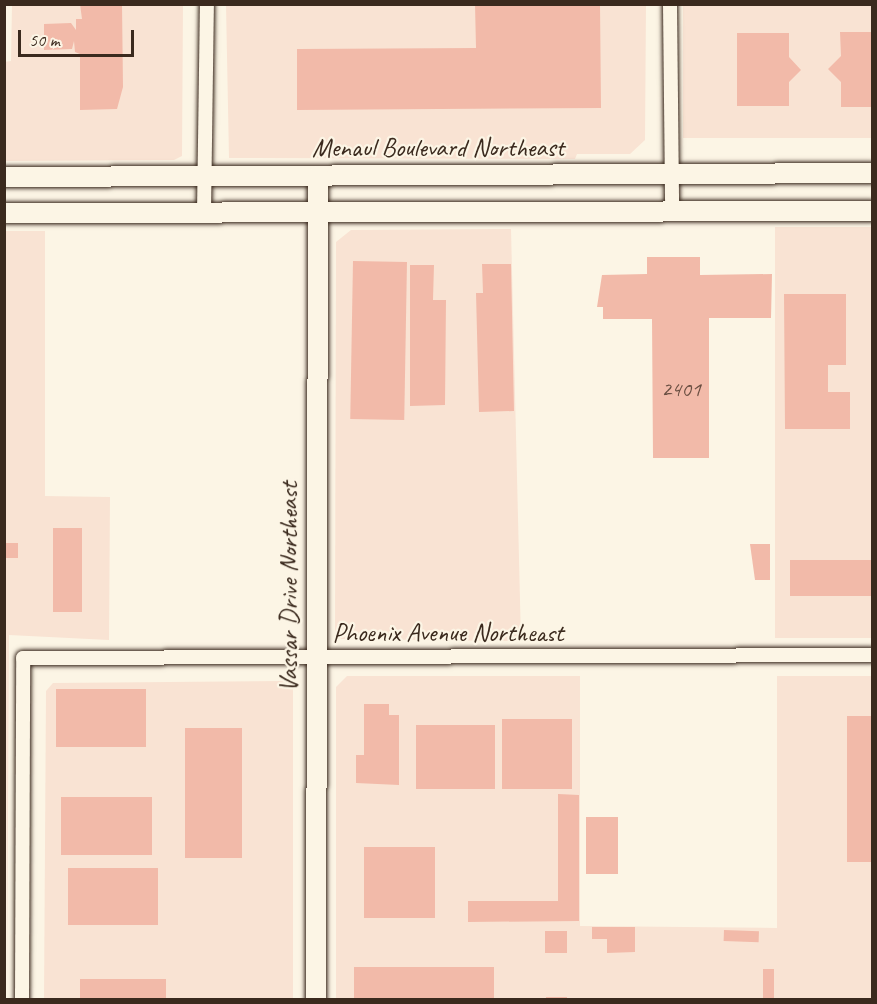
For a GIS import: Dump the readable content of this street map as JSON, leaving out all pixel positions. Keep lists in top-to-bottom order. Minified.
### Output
{"streets":{"main road":["Menaul Boulevard Northeast","Vassar Drive Northeast"],"street":["Phoenix Avenue Northeast"]},"crossings":[["Menaul Boulevard Northeast","Vassar Drive Northeast"],["Vassar Drive Northeast","Phoenix Avenue Northeast"]],"house_numbers":["2401"],"scale_bar":"50 m"}
